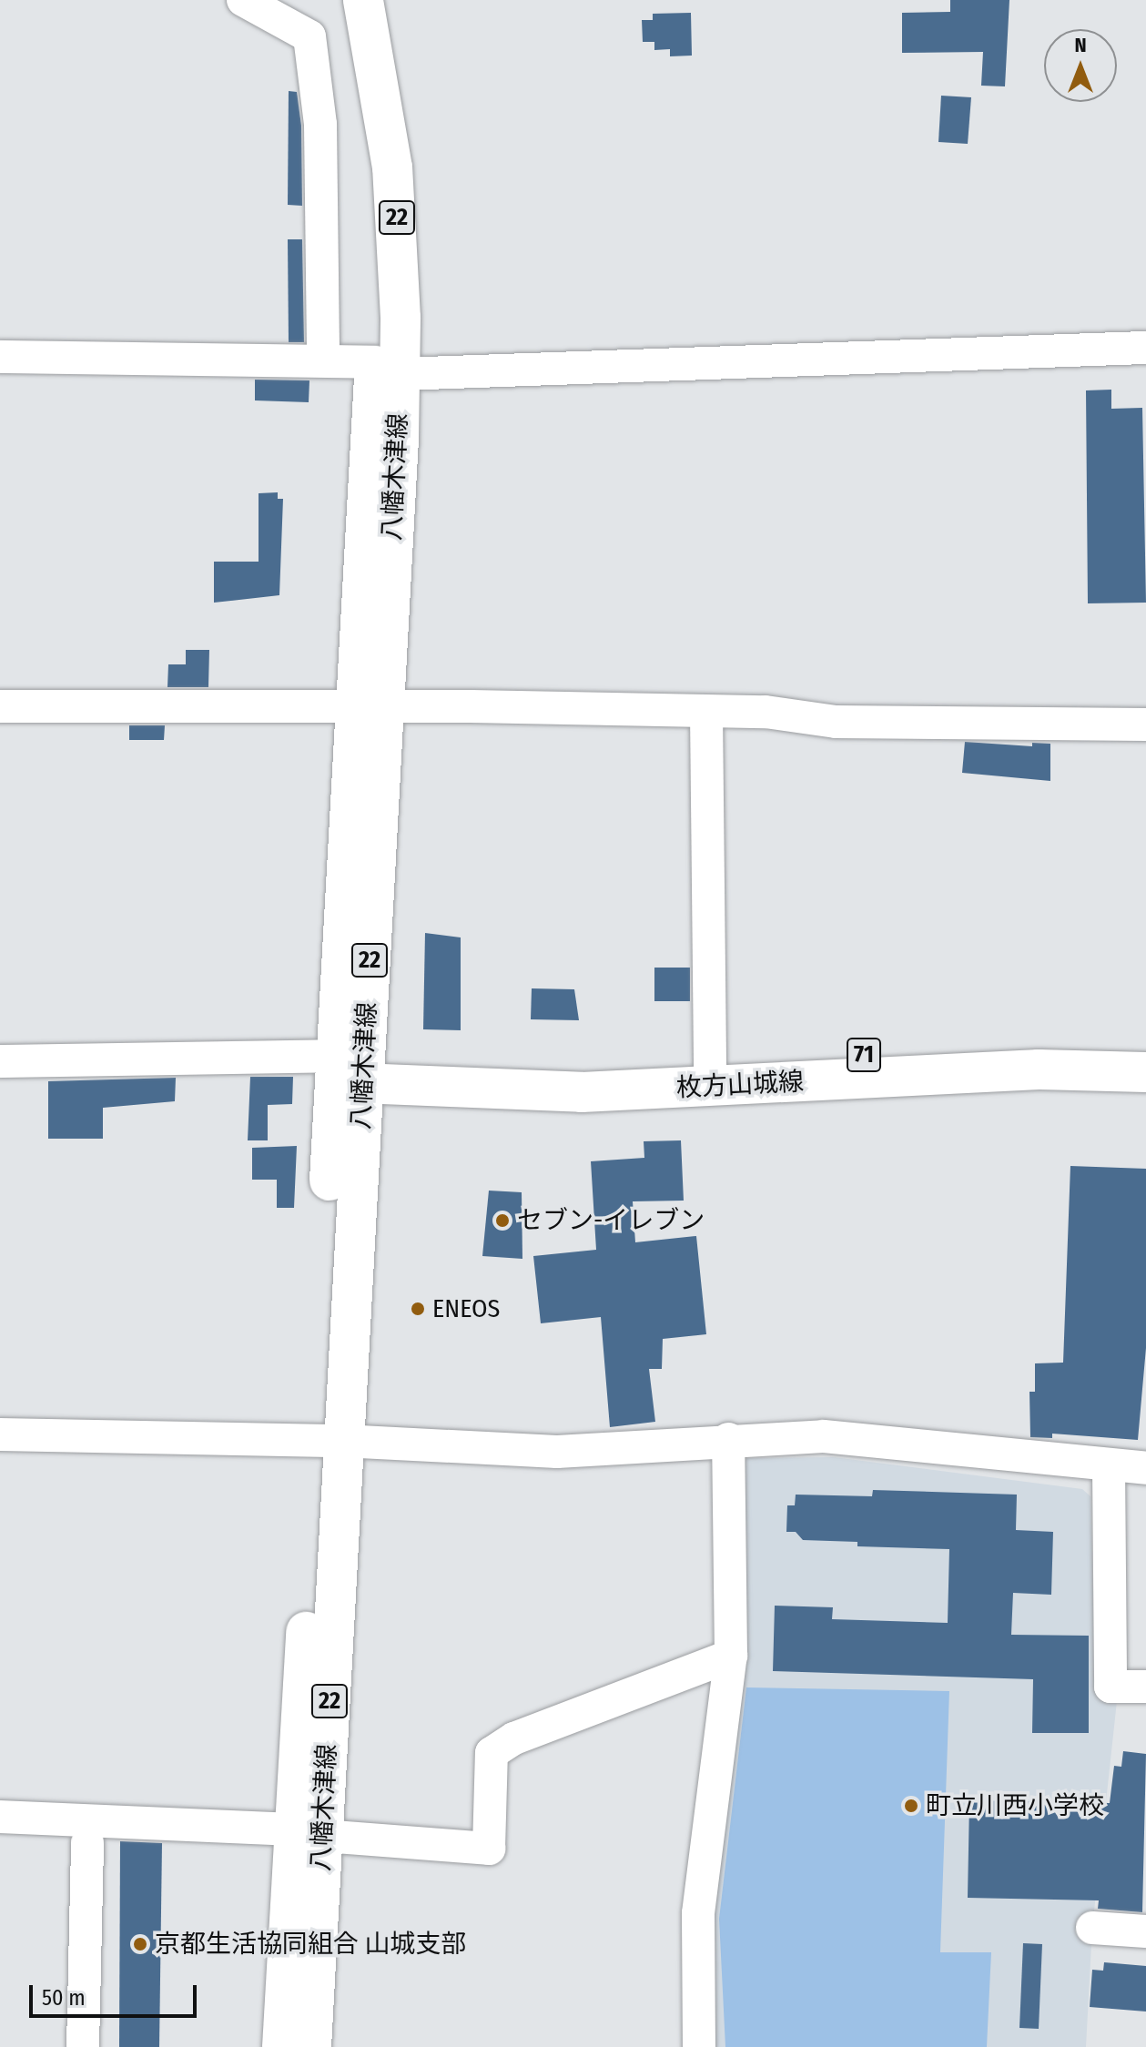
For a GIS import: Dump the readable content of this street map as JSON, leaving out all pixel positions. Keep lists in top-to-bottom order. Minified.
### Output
{"streets":{"main road":["22","八幡木津線","71","枚方山城線"]},"crossings":[["八幡木津線","枚方山城線"],["71","枚方山城線"]],"places":["セブン-イレブン","ENEOS","町立川西小学校","京都生活協同組合 山城支部"],"scale_bar":"50 m","north":"top"}
